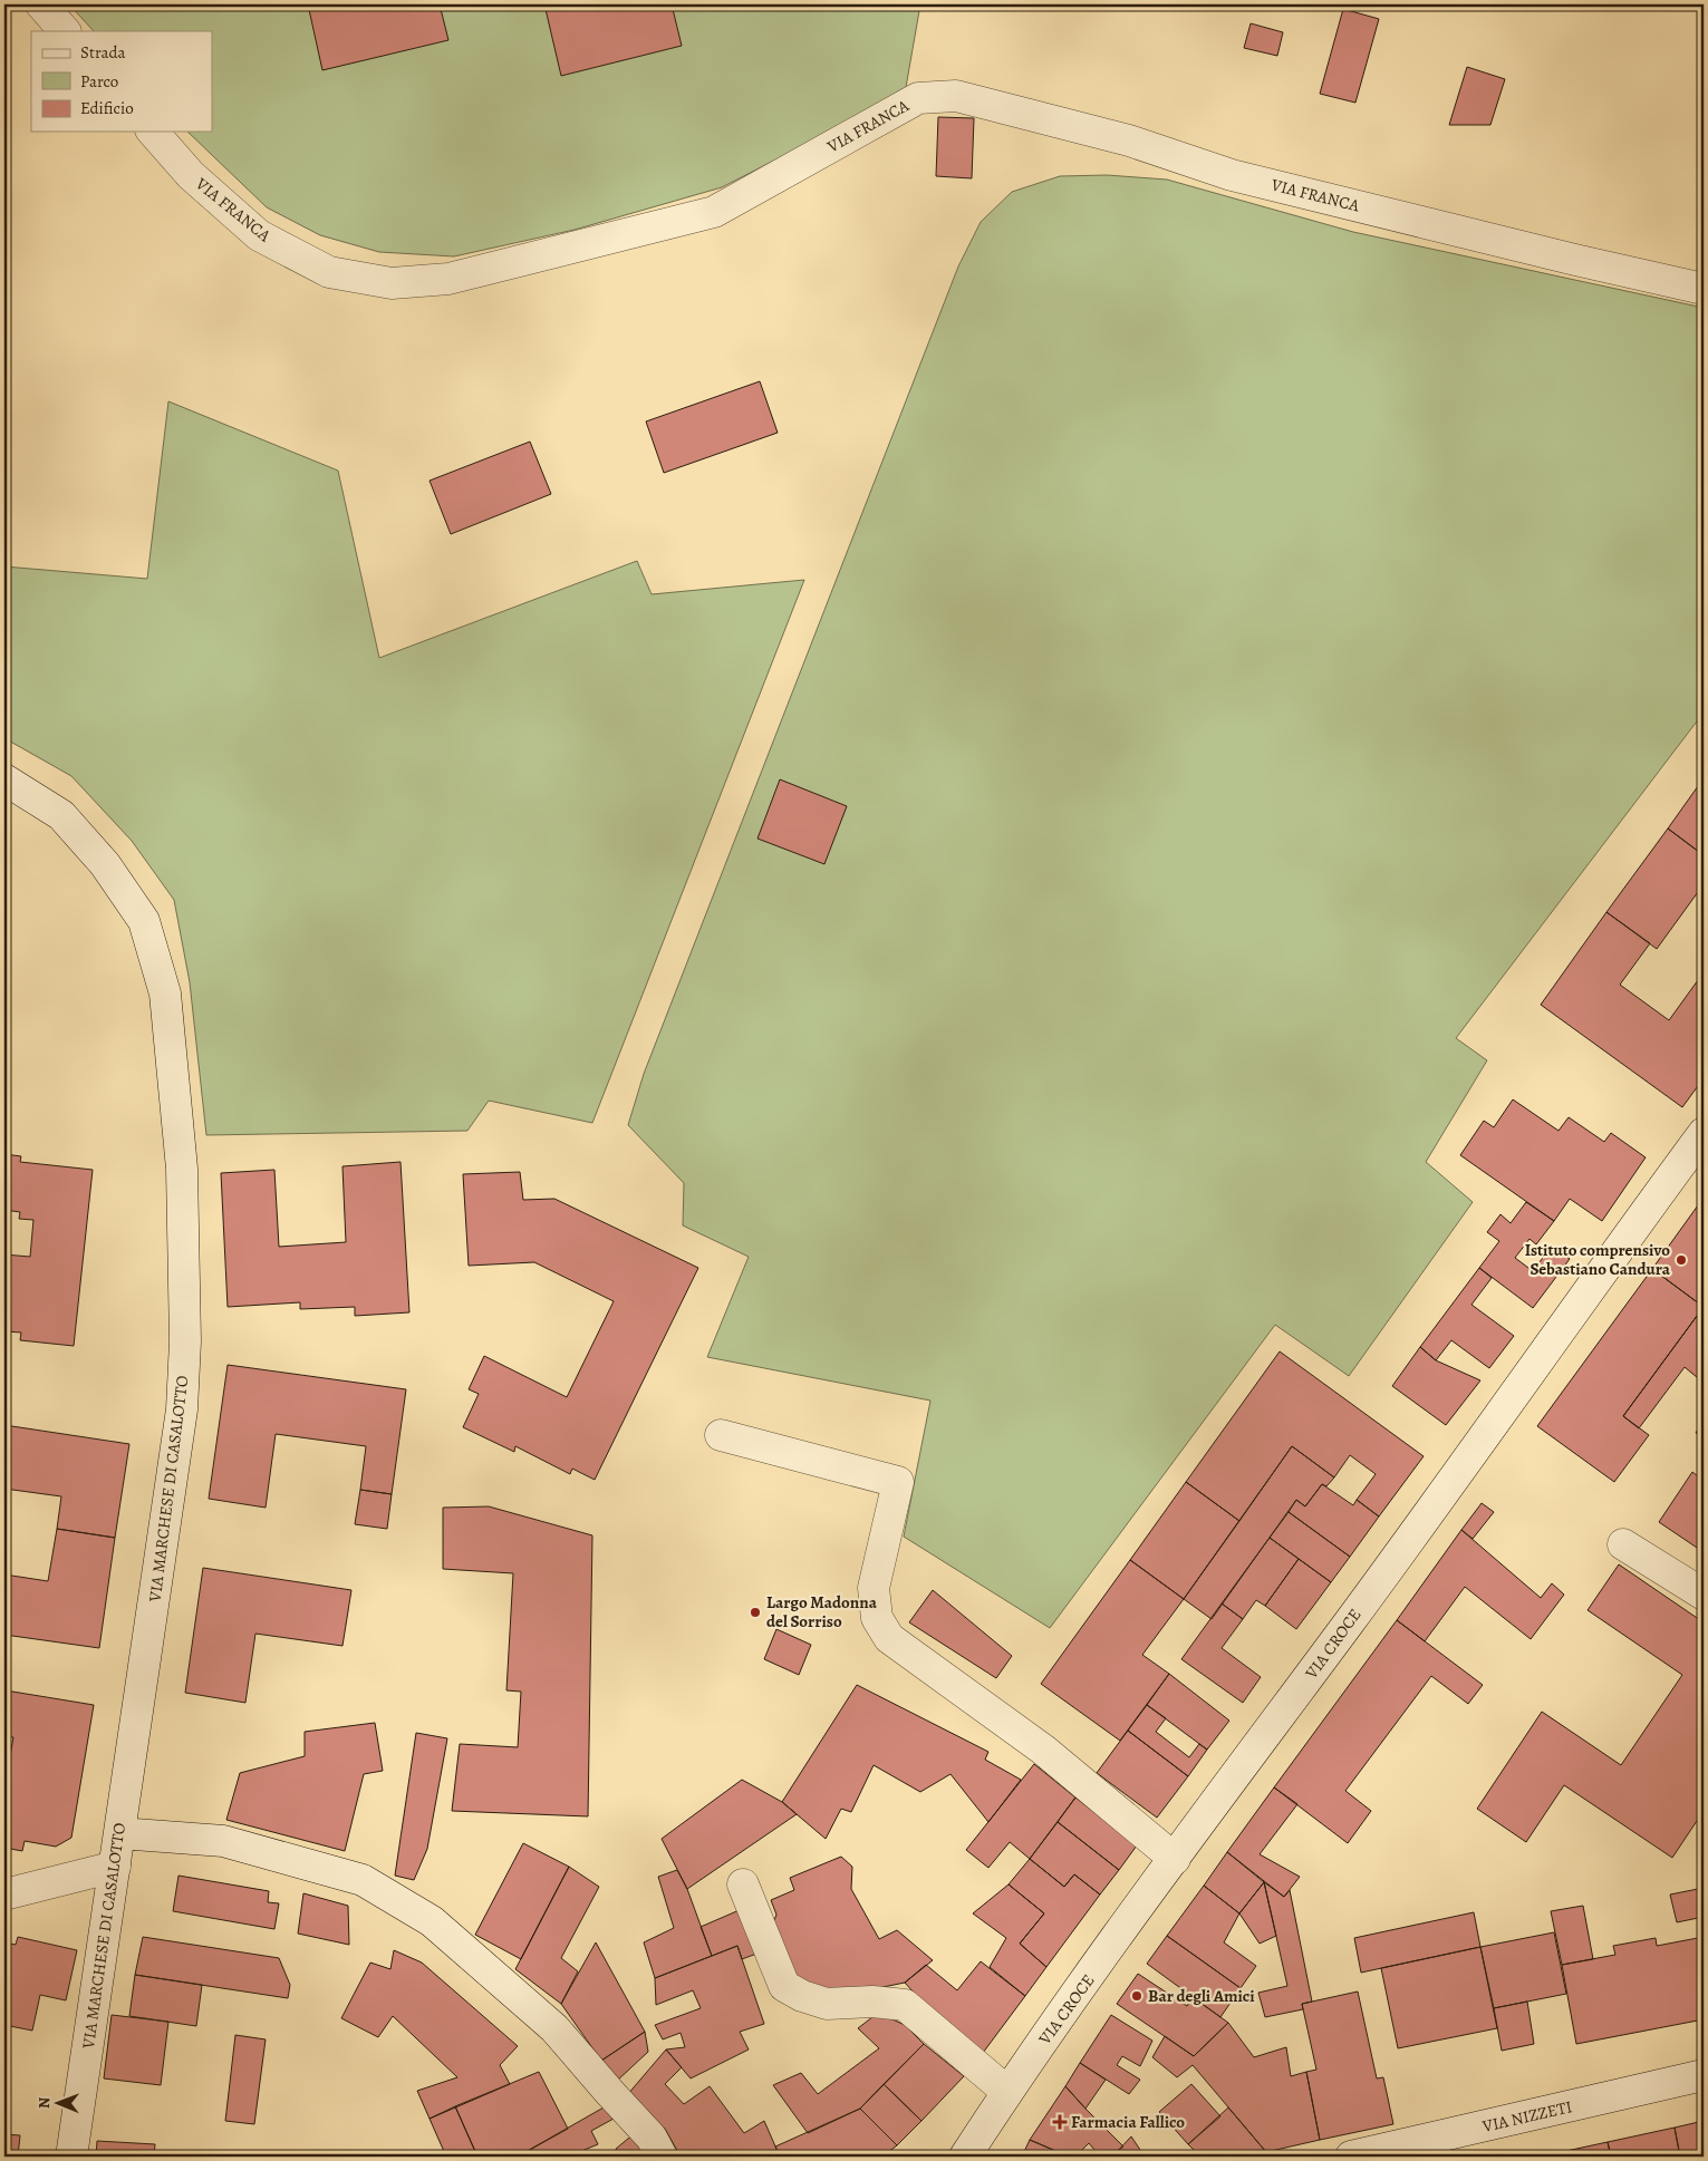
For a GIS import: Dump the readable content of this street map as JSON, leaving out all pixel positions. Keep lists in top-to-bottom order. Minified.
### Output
{"streets":{"street":["VIA FRANCA","VIA MARCHESE DI CASALOTTO","VIA CROCE","VIA NIZZETI"]},"places":{"other":["Istituto comprensivo Sebastiano Candura","Largo Madonna del Sorriso","Bar degli Amici"],"health":["Farmacia Fallico"]},"legend":["Strada","Parco","Edificio"],"north":"left"}
